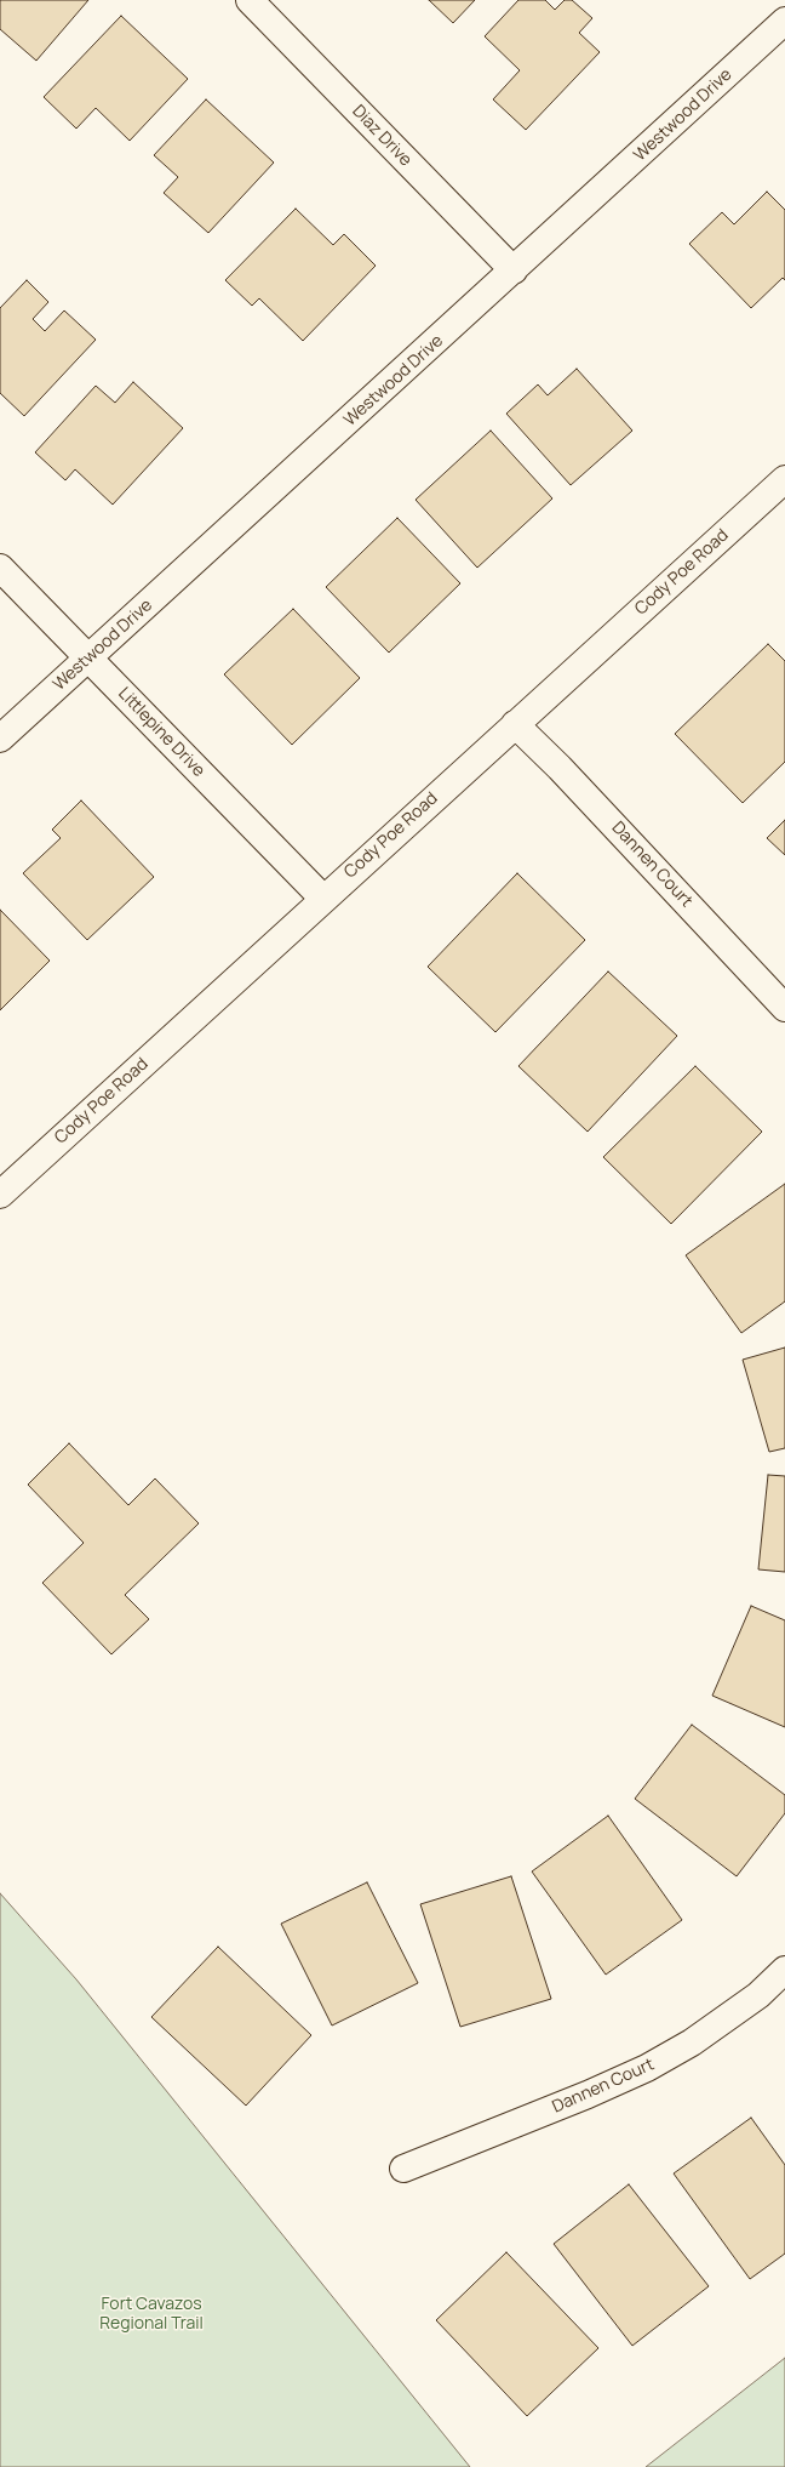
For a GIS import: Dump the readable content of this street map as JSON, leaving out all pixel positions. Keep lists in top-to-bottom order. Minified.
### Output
{"streets":{"street":["Westwood Drive","Diaz Drive","Cody Poe Road","Littlepine Drive","Dannen Court"]},"crossings":[["Westwood Drive","Diaz Drive"],["Westwood Drive","Littlepine Drive"],["Cody Poe Road","Littlepine Drive"],["Cody Poe Road","Dannen Court"]],"parks":["Fort Cavazos Regional Trail"]}
